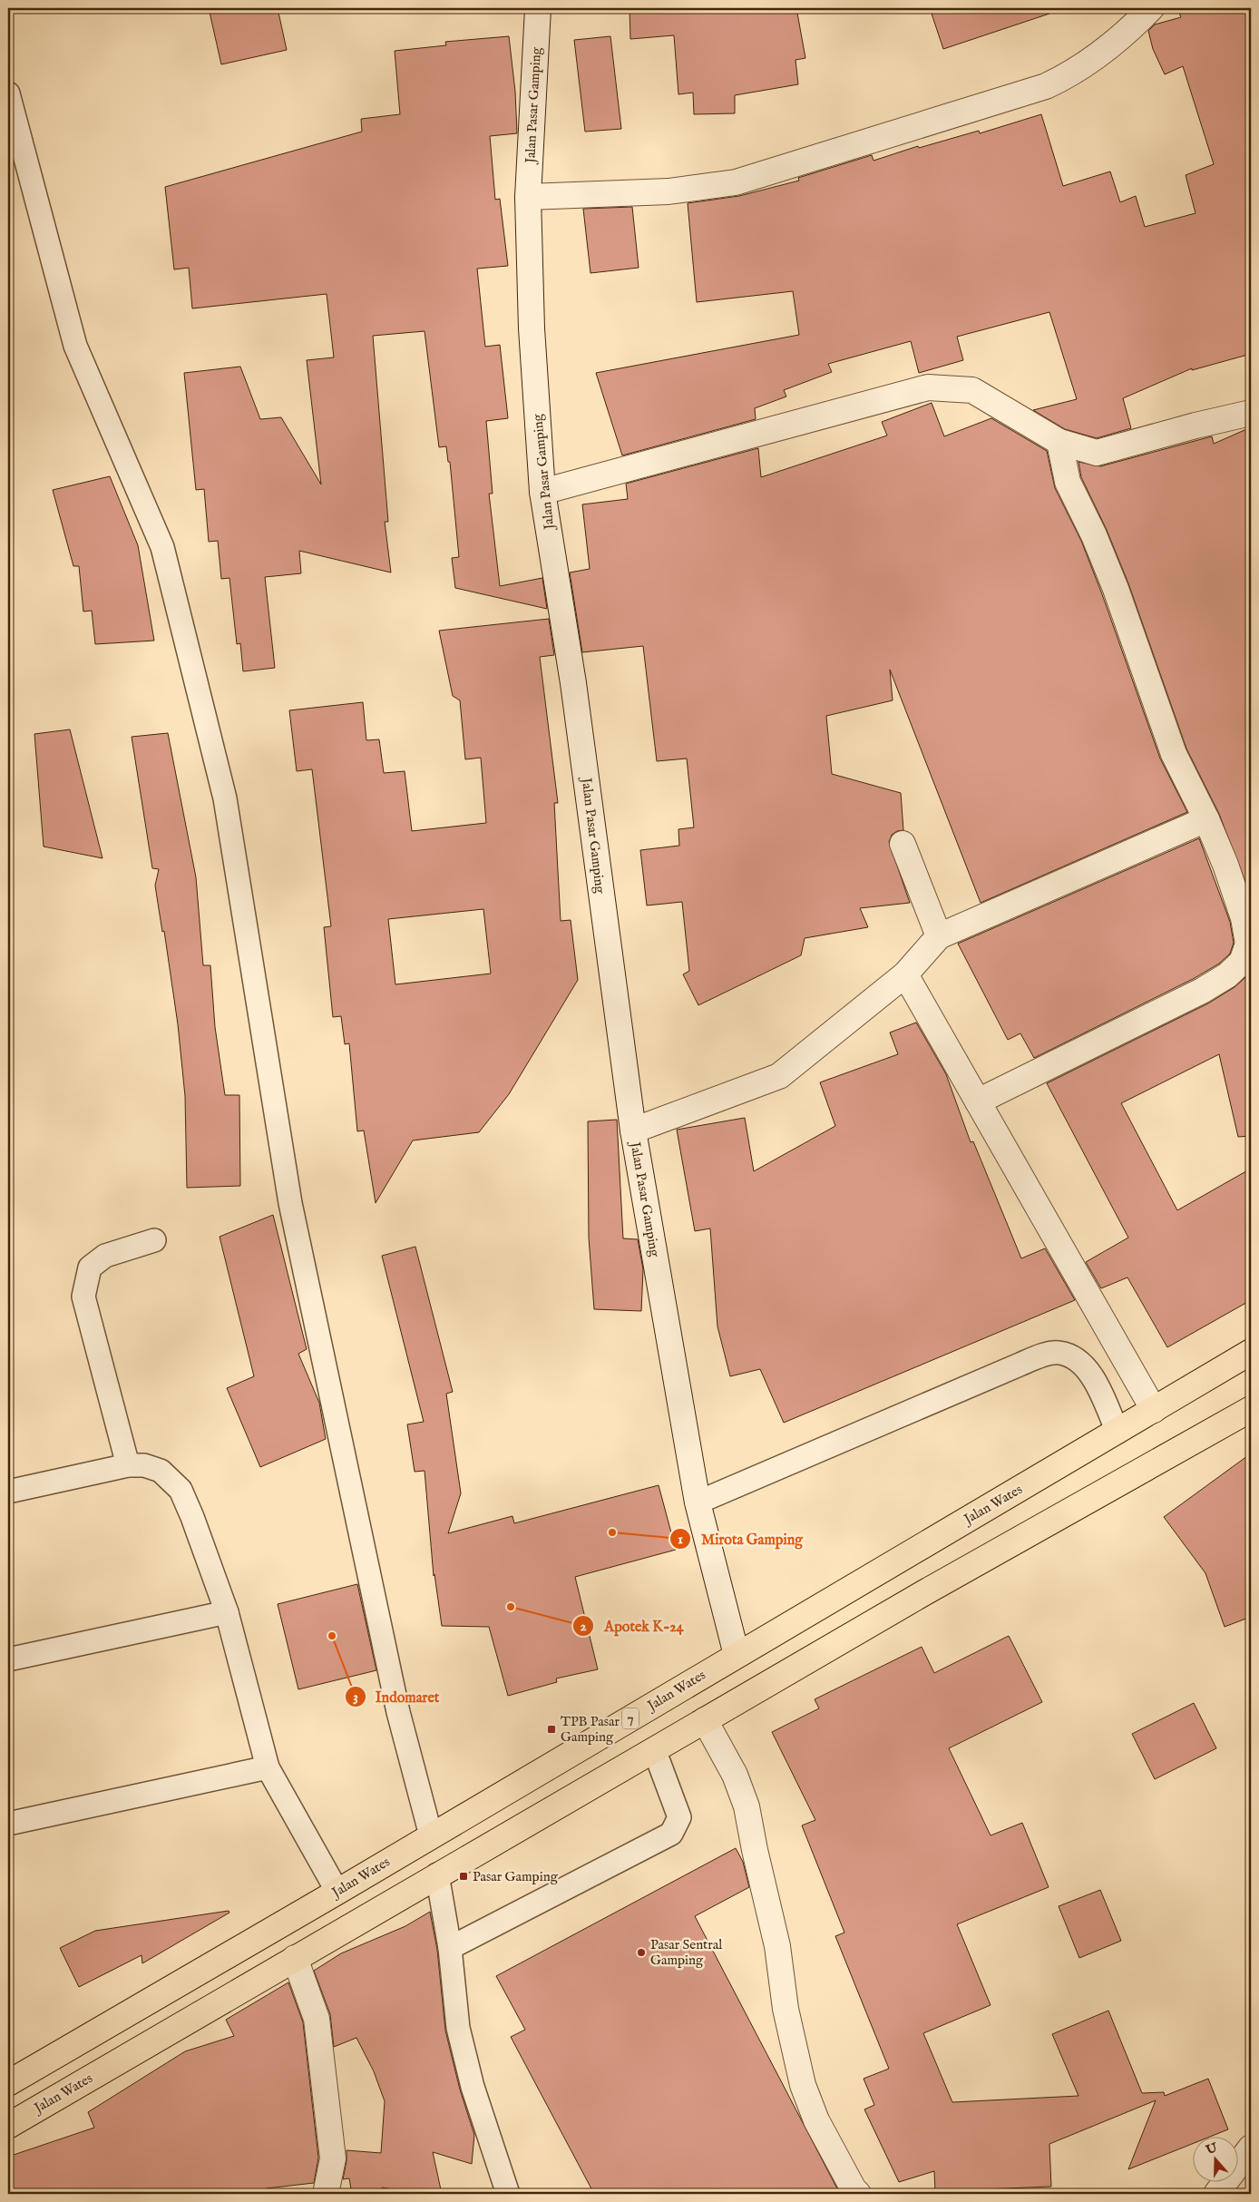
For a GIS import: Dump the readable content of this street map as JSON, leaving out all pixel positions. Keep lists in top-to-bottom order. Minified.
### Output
{"streets":{"highway":["Jalan Wates","7"],"street":["Jalan Pasar Gamping"]},"crossings":[["Jalan Pasar Gamping","Jalan Wates"]],"places":{"other":["Mirota Gamping","Apotek K-24","Indomaret","Pasar Sentral Gamping"],"transit":["TPB Pasar Gamping","Pasar Gamping"]},"north":"top"}
